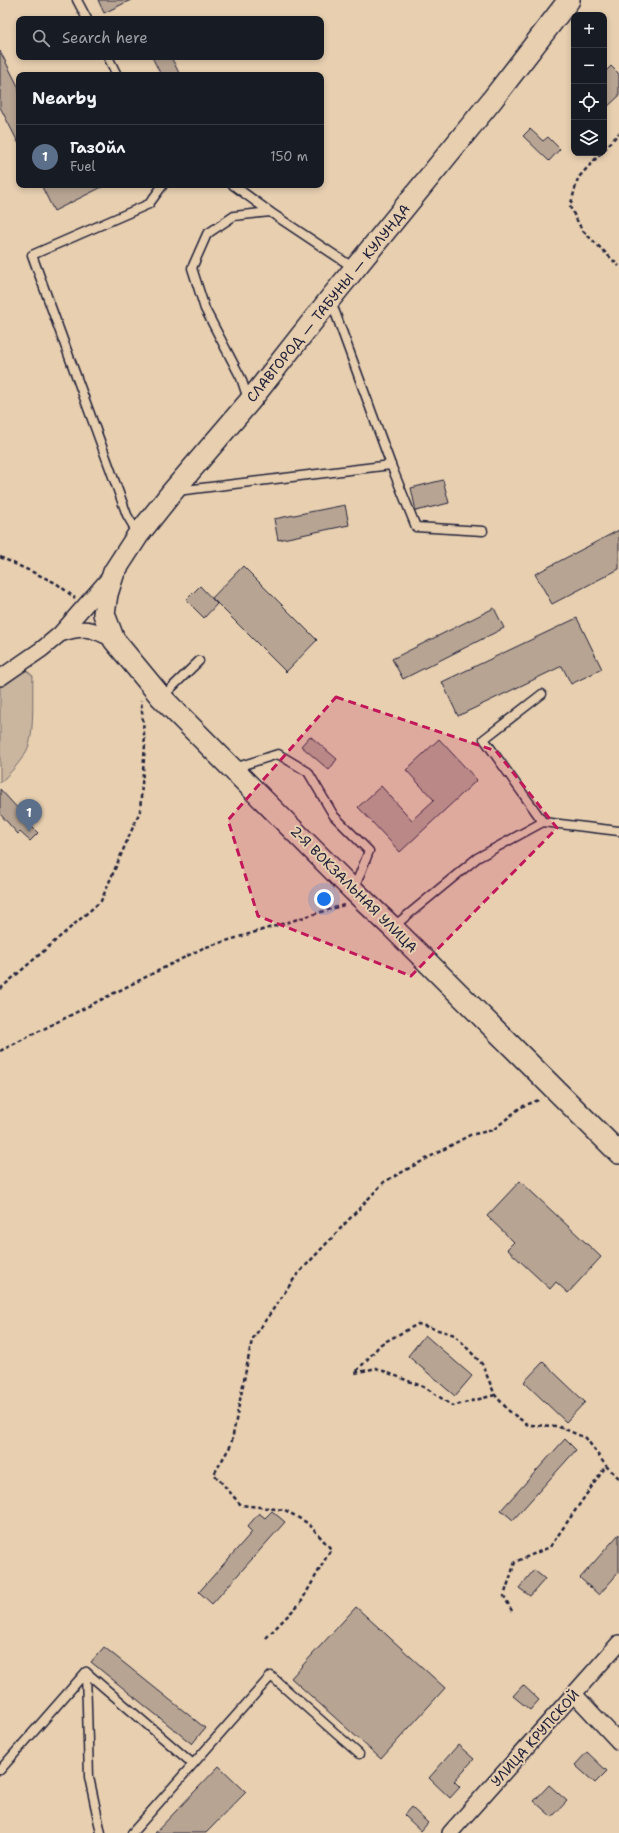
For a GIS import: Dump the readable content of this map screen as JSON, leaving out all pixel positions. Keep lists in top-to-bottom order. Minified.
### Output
{"streets":{"main road":["СЛАВГОРОД — ТАБУНЫ — КУЛУНДА","2-Я ВОКЗАЛЬНАЯ УЛИЦА"],"street":["УЛИЦА КРУПСКОЙ"]},"crossings":[["СЛАВГОРОД — ТАБУНЫ — КУЛУНДА","2-Я ВОКЗАЛЬНАЯ УЛИЦА"]],"page":{"map_buttons":["+","−"],"search":"Search here","heading":"Nearby","list":[{"mark":"1","name":"ГазОйл","note":"Fuel","value":"150 m"}],"pins":"1"}}
